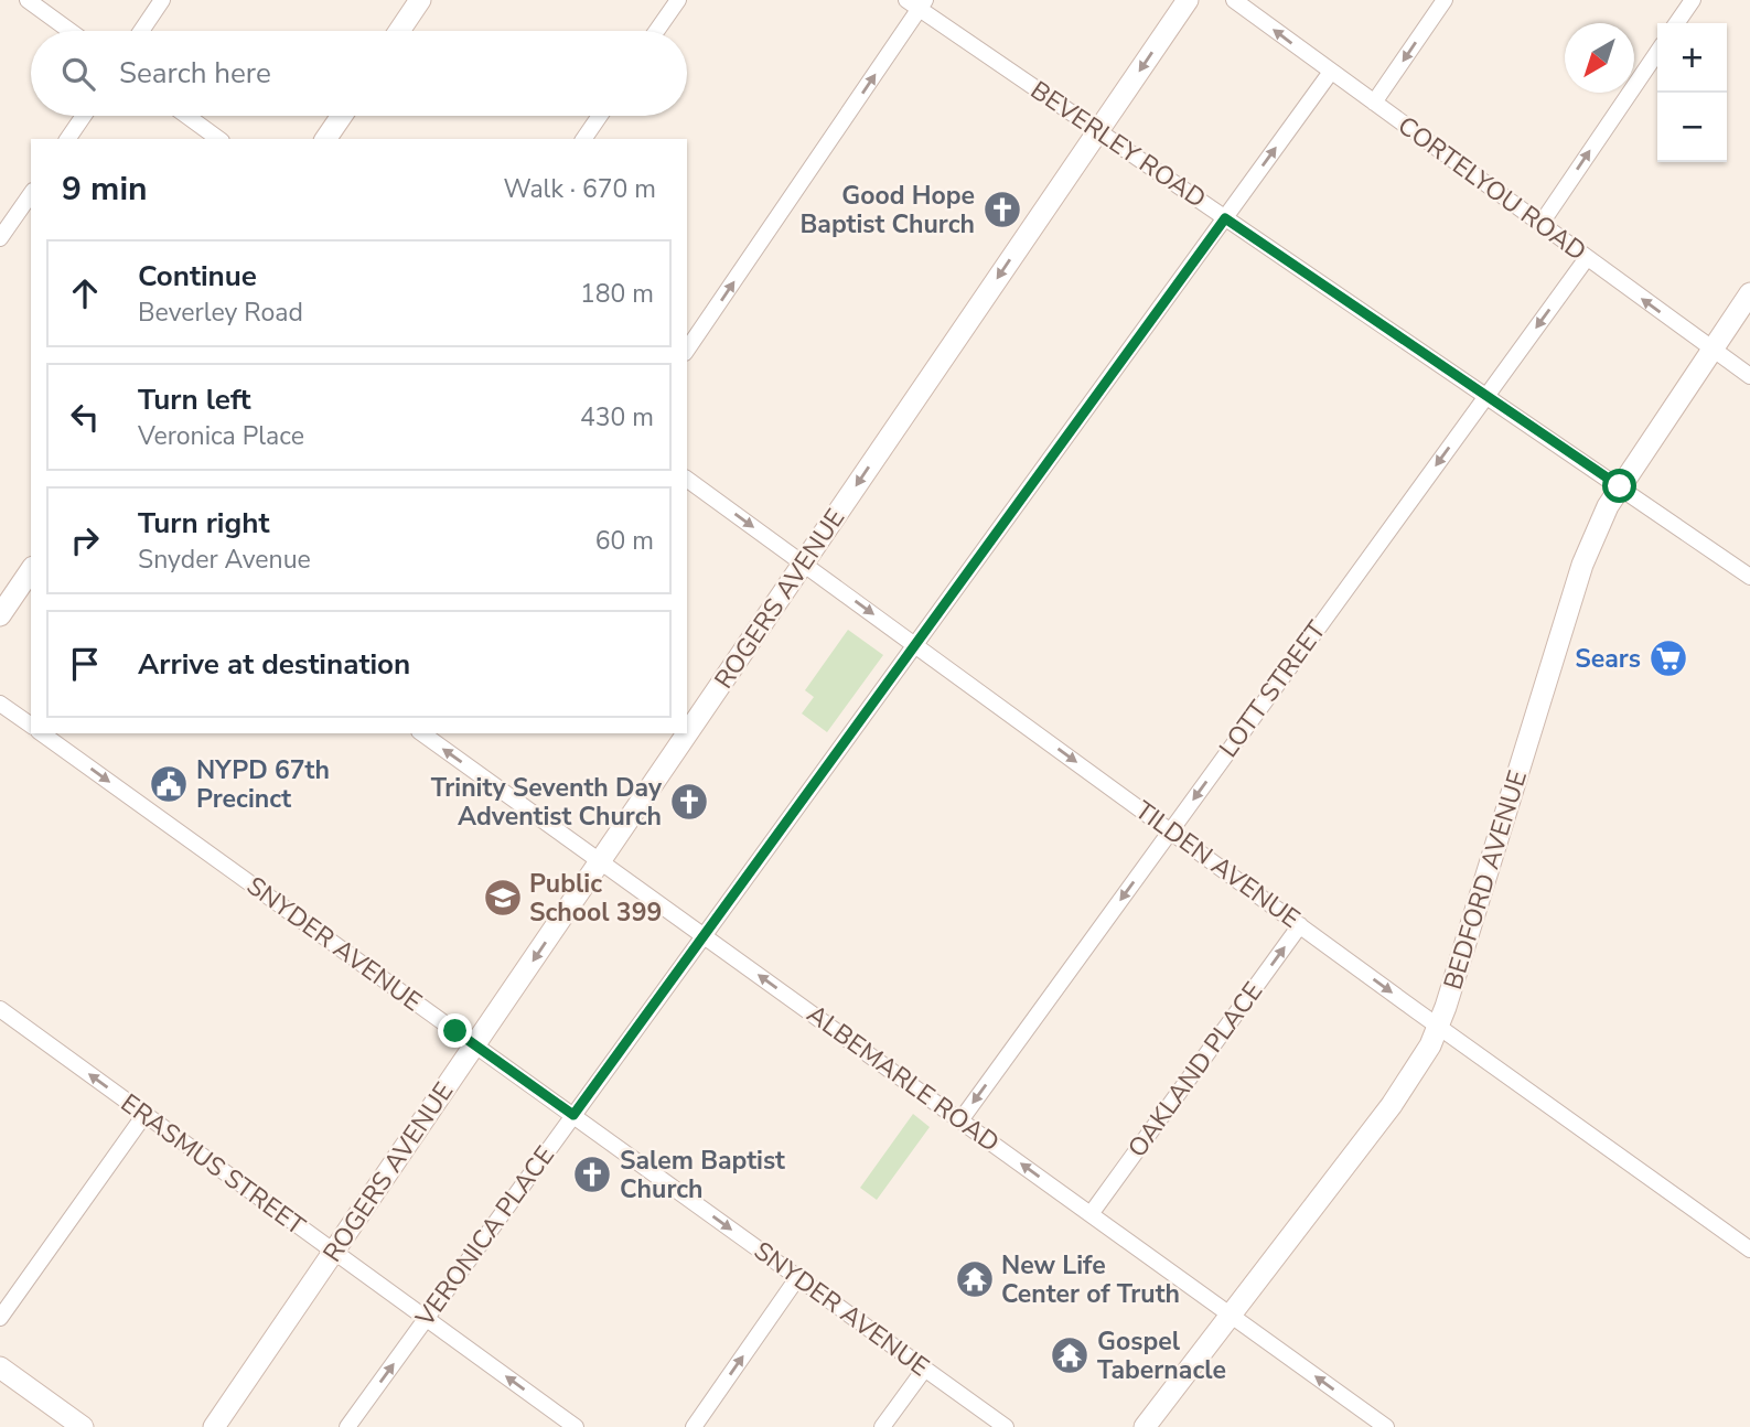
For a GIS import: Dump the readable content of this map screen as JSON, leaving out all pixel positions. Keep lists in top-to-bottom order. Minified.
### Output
{"streets":{"main road":["ROGERS AVENUE","BEDFORD AVENUE"],"street":["BEVERLEY ROAD","CORTELYOU ROAD","LOTT STREET","TILDEN AVENUE","SNYDER AVENUE","OAKLAND PLACE","ALBEMARLE ROAD","ERASMUS STREET","VERONICA PLACE"]},"crossings":[["BEVERLEY ROAD","ROGERS AVENUE"],["BEVERLEY ROAD","LOTT STREET"],["BEVERLEY ROAD","BEDFORD AVENUE"],["BEVERLEY ROAD","VERONICA PLACE"],["CORTELYOU ROAD","LOTT STREET"],["CORTELYOU ROAD","BEDFORD AVENUE"],["CORTELYOU ROAD","VERONICA PLACE"],["ROGERS AVENUE","TILDEN AVENUE"],["ROGERS AVENUE","SNYDER AVENUE"],["ROGERS AVENUE","ALBEMARLE ROAD"],["ROGERS AVENUE","ERASMUS STREET"],["LOTT STREET","TILDEN AVENUE"],["LOTT STREET","ALBEMARLE ROAD"],["TILDEN AVENUE","BEDFORD AVENUE"],["TILDEN AVENUE","OAKLAND PLACE"],["TILDEN AVENUE","VERONICA PLACE"],["BEDFORD AVENUE","ALBEMARLE ROAD"],["SNYDER AVENUE","VERONICA PLACE"],["OAKLAND PLACE","ALBEMARLE ROAD"],["ALBEMARLE ROAD","VERONICA PLACE"],["ERASMUS STREET","VERONICA PLACE"]],"one_way":["CORTELYOU ROAD","ROGERS AVENUE","LOTT STREET","TILDEN AVENUE","SNYDER AVENUE","OAKLAND PLACE","ALBEMARLE ROAD","ERASMUS STREET"],"places":{"church":["Good Hope Baptist Church","Trinity Seventh Day Adventist Church","Salem Baptist Church"],"supermarket":["Sears"],"public building":["NYPD 67th Precinct"],"school or university":["Public School 399"],"temple":["New Life Center of Truth","Gospel Tabernacle"]},"north":"bottom left","page":{"map_buttons":["+","−"],"search":"Search here","heading":["9 min","Walk · 670 m"],"list":[["Continue","Beverley Road","180 m"],["Turn left","Veronica Place","430 m"],["Turn right","Snyder Avenue","60 m"],"Arrive at destination"]}}
